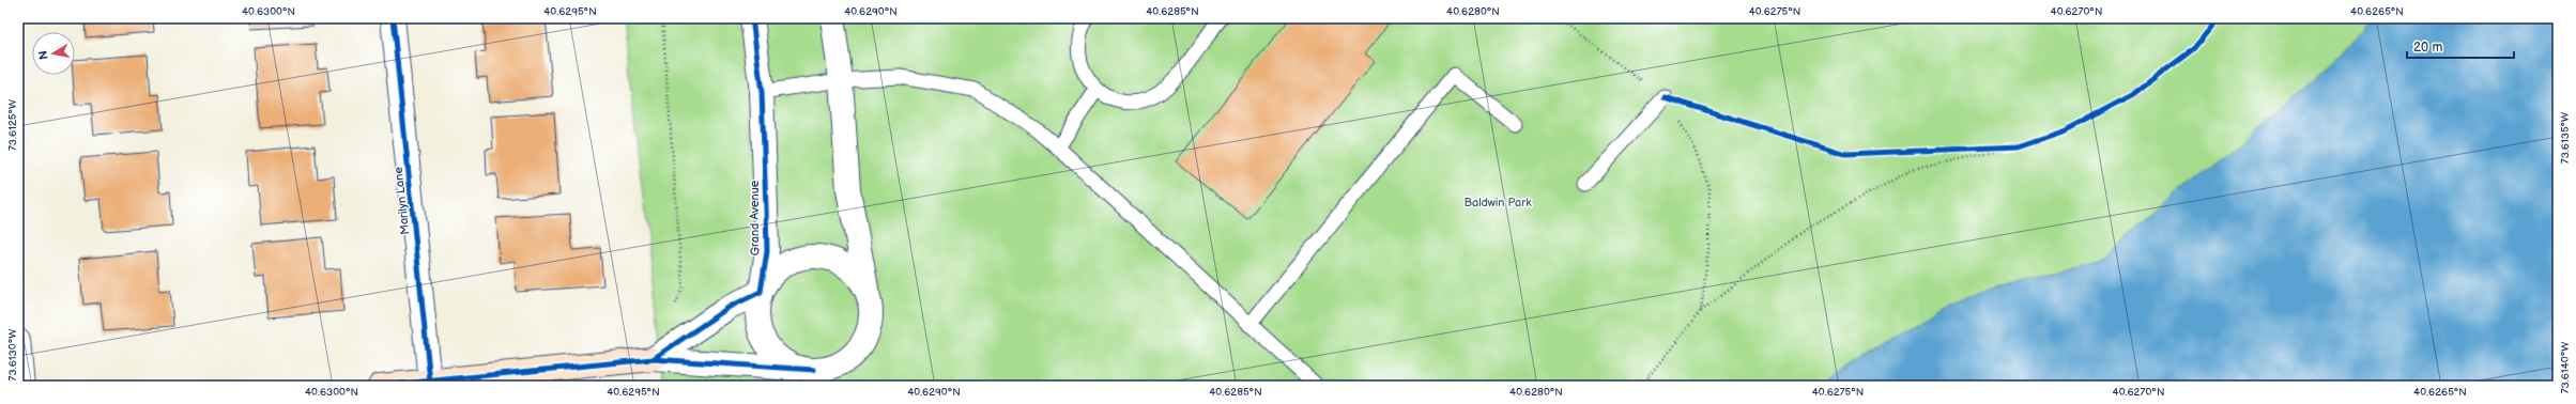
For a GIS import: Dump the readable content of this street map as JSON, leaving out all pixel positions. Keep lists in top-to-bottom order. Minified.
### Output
{"streets":{"street":["Marilyn Lane","Grand Avenue"]},"crossings":[["Marilyn Lane","Grand Avenue"]],"parks":["Baldwin Park"],"scale_bar":"20 m","north":"left","coordinates":["40.6300°N","40.6295°N","40.6290°N","40.6285°N","40.6280°N","40.6275°N","40.6270°N","40.6265°N","73.6125°W","73.6135°W","73.6130°W","73.6140°W"]}
